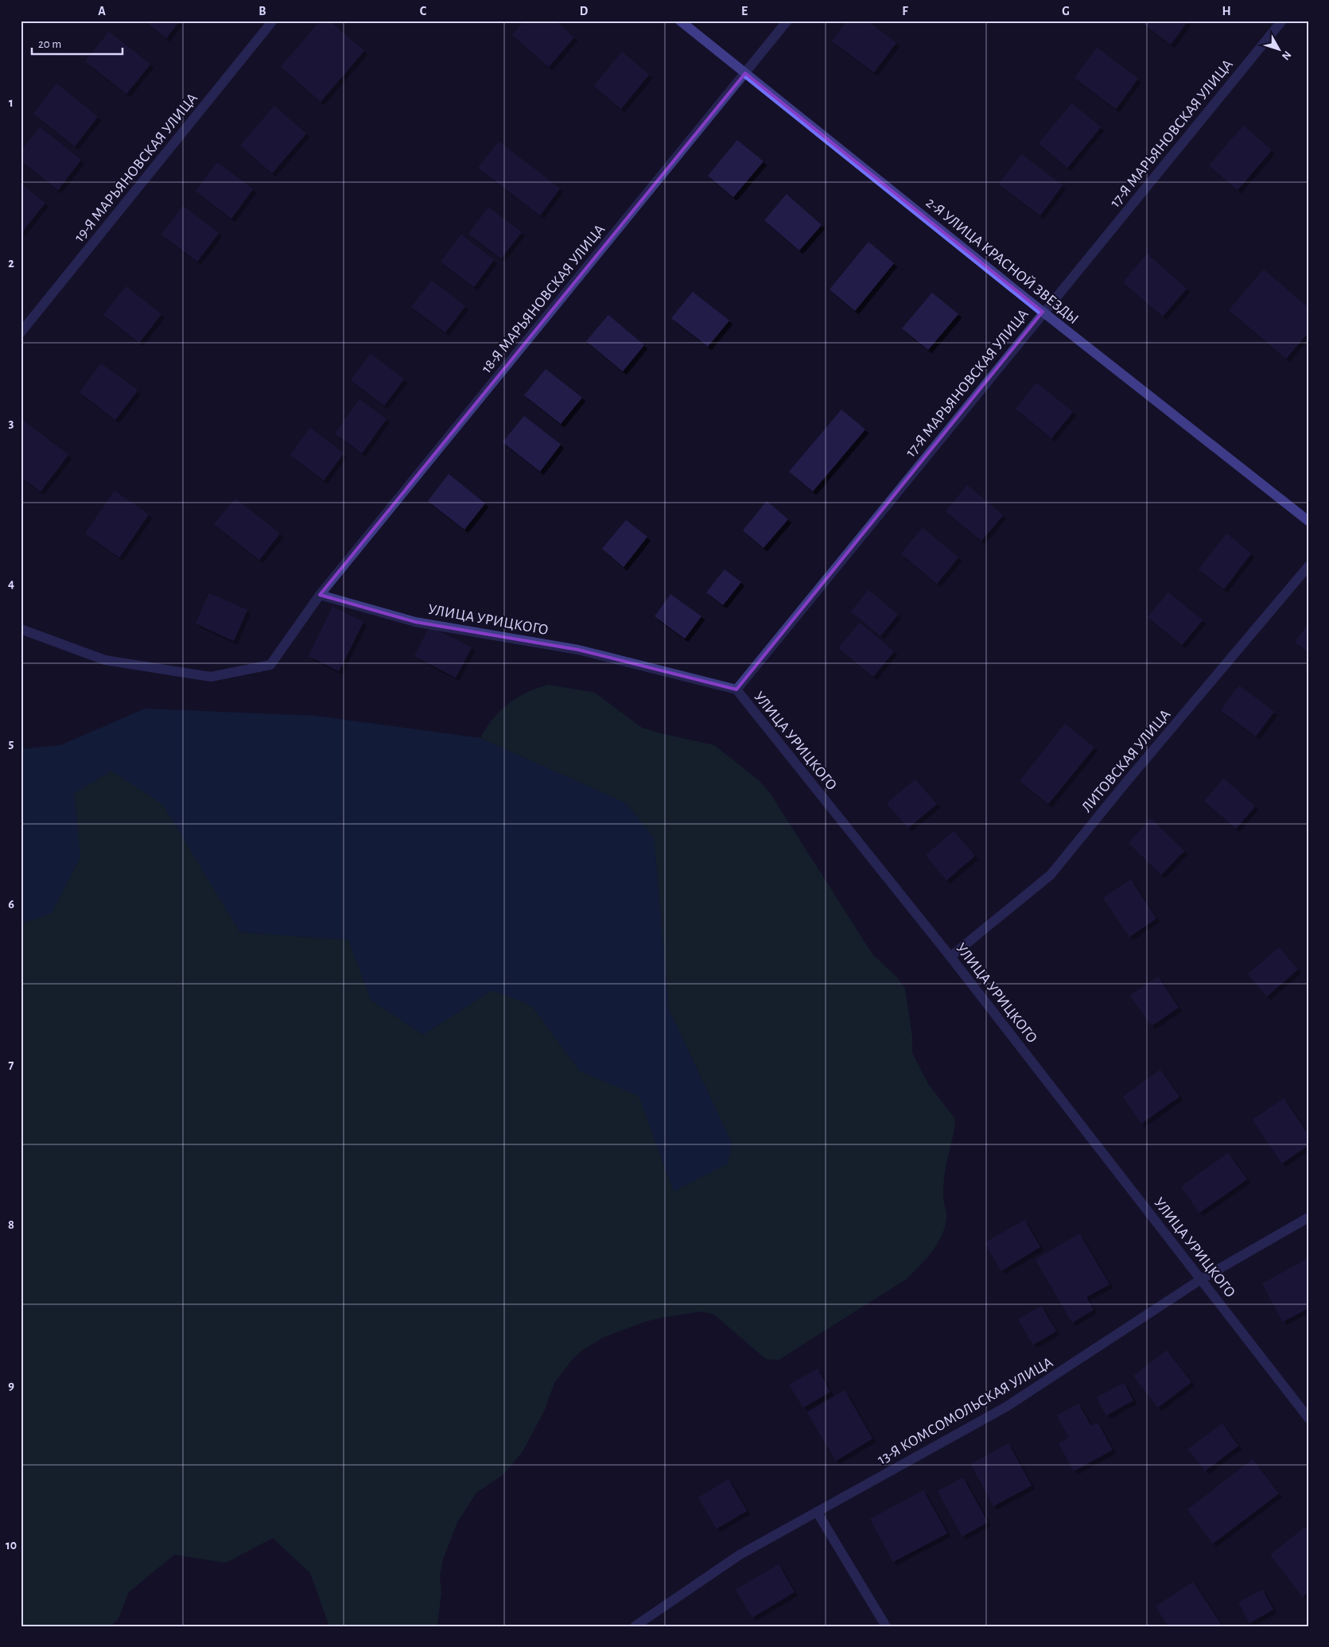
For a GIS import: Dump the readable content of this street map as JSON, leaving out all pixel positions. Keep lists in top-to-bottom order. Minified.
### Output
{"streets":{"street":["17-Я МАРЬЯНОВСКАЯ УЛИЦА","19-Я МАРЬЯНОВСКАЯ УЛИЦА","2-Я УЛИЦА КРАСНОЙ ЗВЕЗДЫ","18-Я МАРЬЯНОВСКАЯ УЛИЦА","УЛИЦА УРИЦКОГО","ЛИТОВСКАЯ УЛИЦА","13-Я КОМСОМОЛЬСКАЯ УЛИЦА"]},"crossings":[["17-Я МАРЬЯНОВСКАЯ УЛИЦА","2-Я УЛИЦА КРАСНОЙ ЗВЕЗДЫ"],["17-Я МАРЬЯНОВСКАЯ УЛИЦА","УЛИЦА УРИЦКОГО"],["2-Я УЛИЦА КРАСНОЙ ЗВЕЗДЫ","18-Я МАРЬЯНОВСКАЯ УЛИЦА"],["18-Я МАРЬЯНОВСКАЯ УЛИЦА","УЛИЦА УРИЦКОГО"],["УЛИЦА УРИЦКОГО","ЛИТОВСКАЯ УЛИЦА"],["УЛИЦА УРИЦКОГО","13-Я КОМСОМОЛЬСКАЯ УЛИЦА"]],"scale_bar":"20 m","north":"bottom right","grid":{"columns":["A","B","C","D","E","F","G","H"],"rows":["1","2","3","4","5","6","7","8","9","10"]}}
